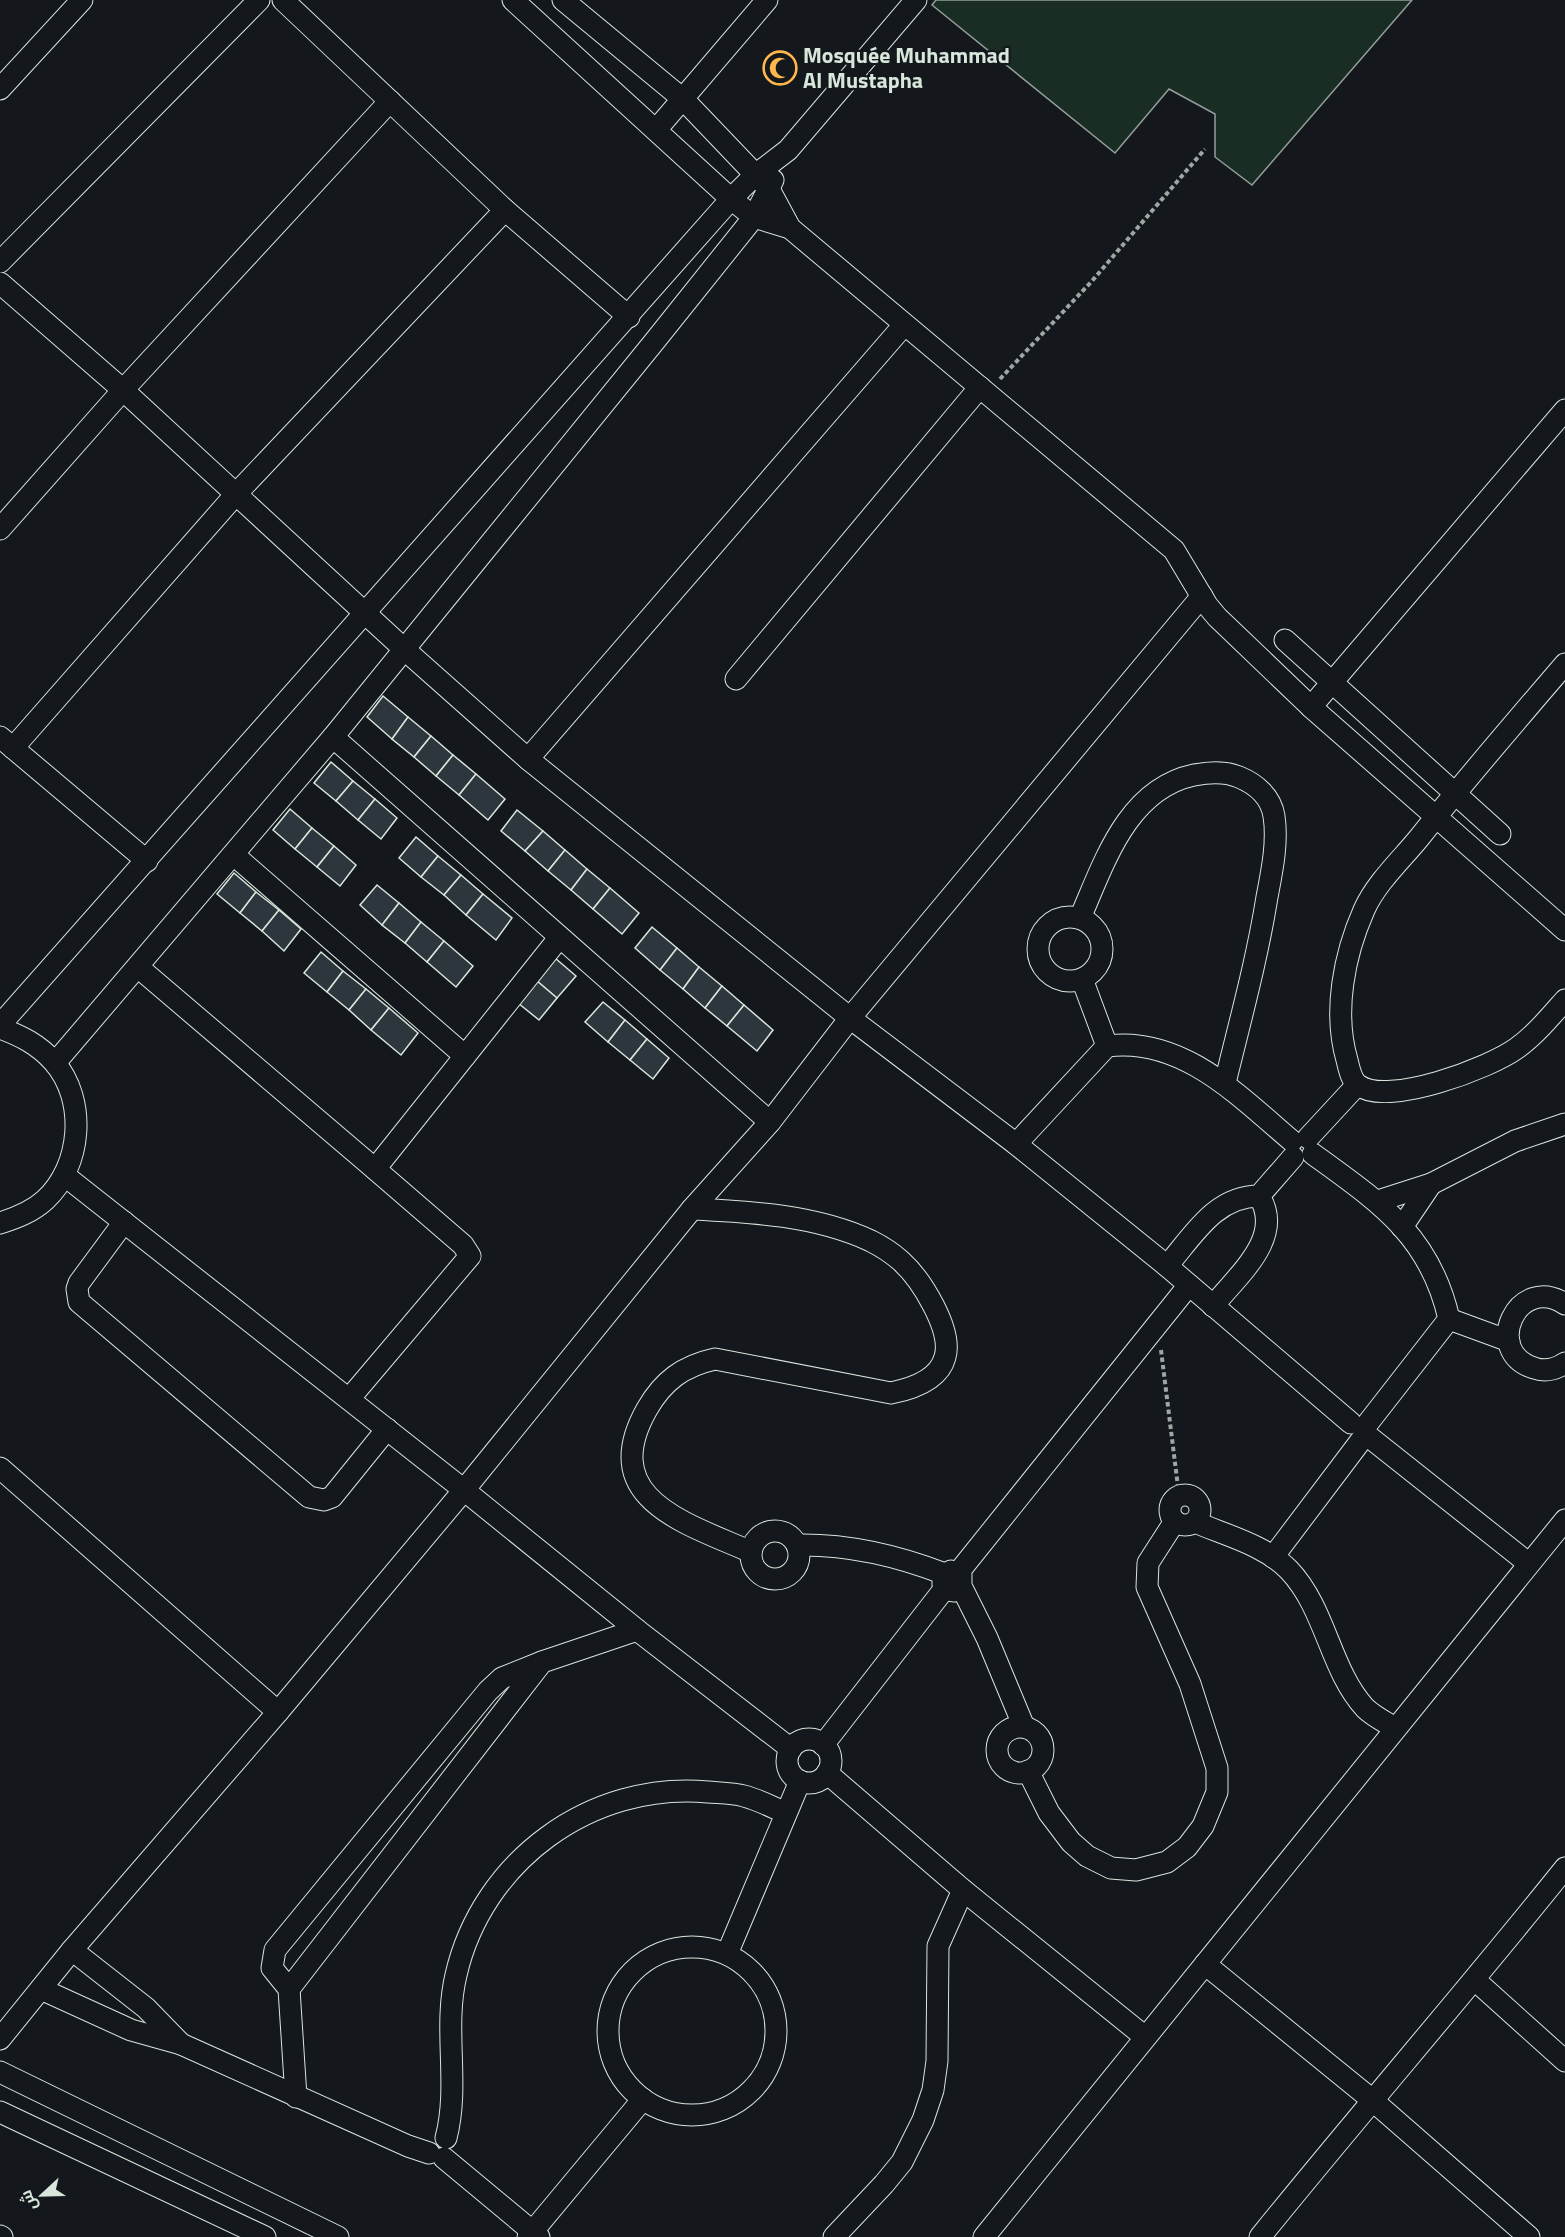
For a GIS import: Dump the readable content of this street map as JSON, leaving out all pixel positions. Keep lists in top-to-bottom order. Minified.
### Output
{"places":{"mosque":["Mosquée Muhammad Al Mustapha"]},"north":"left"}
